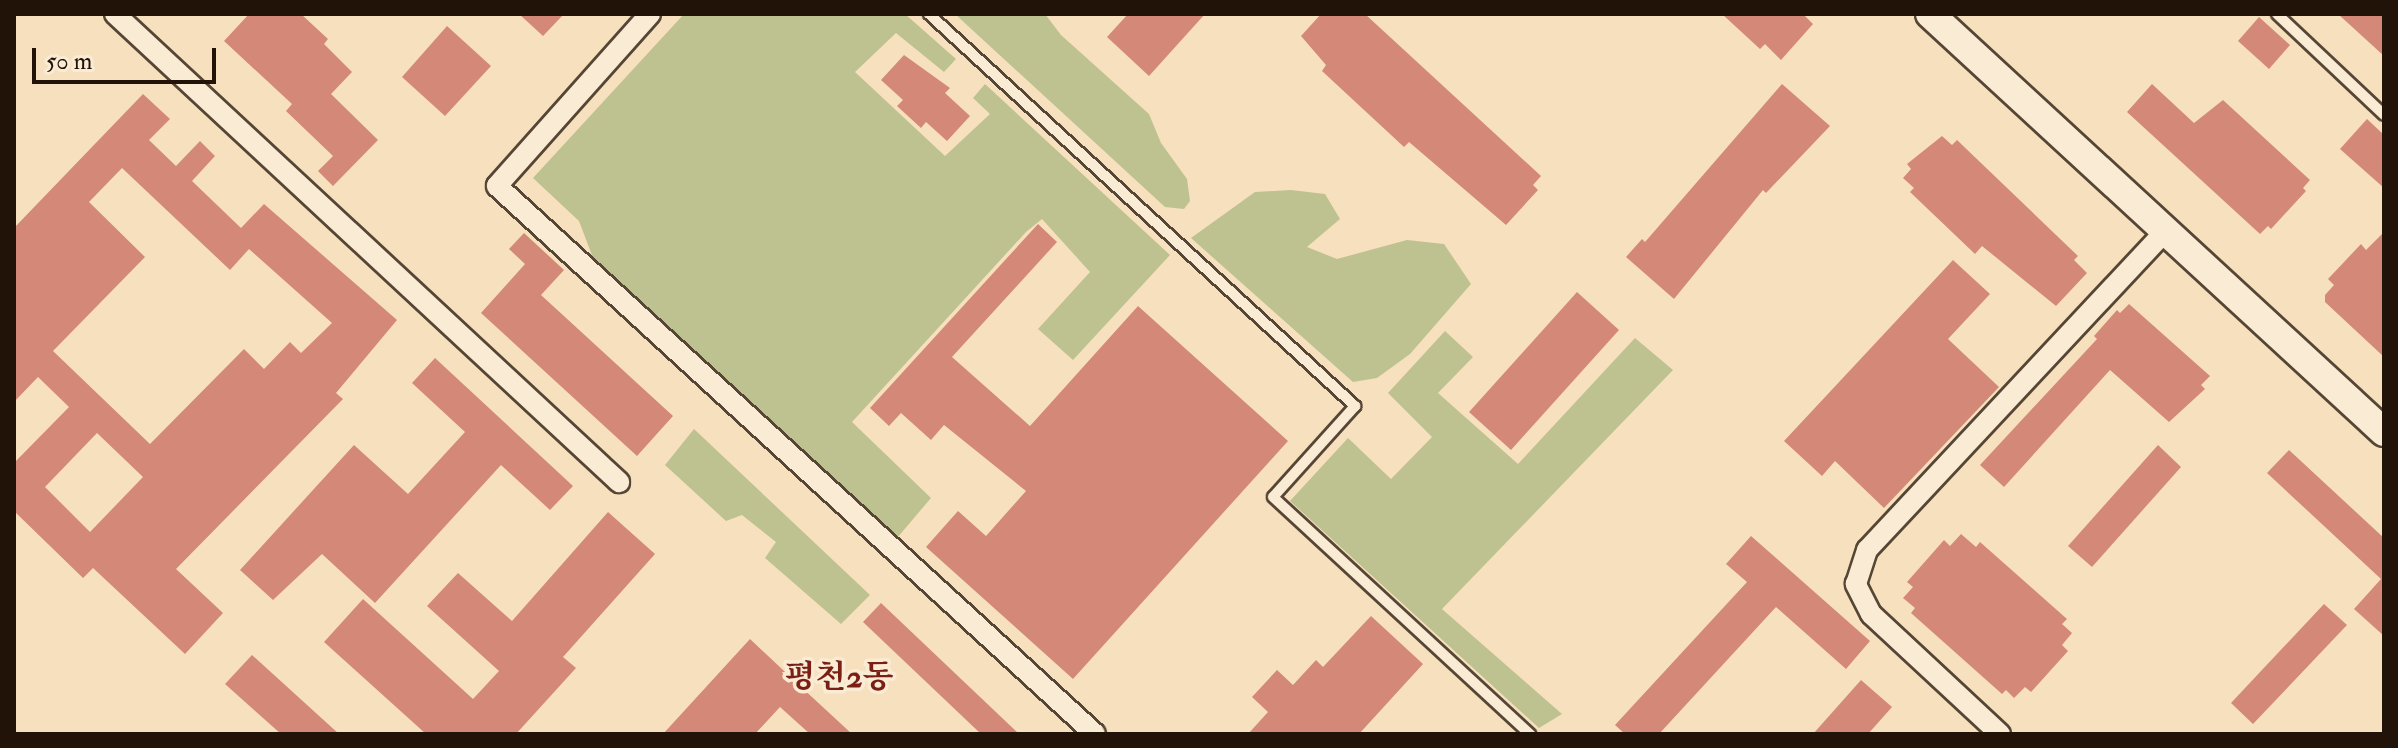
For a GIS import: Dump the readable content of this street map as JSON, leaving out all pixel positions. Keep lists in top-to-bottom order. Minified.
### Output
{"districts":["평천2동"],"scale_bar":"50 m"}
